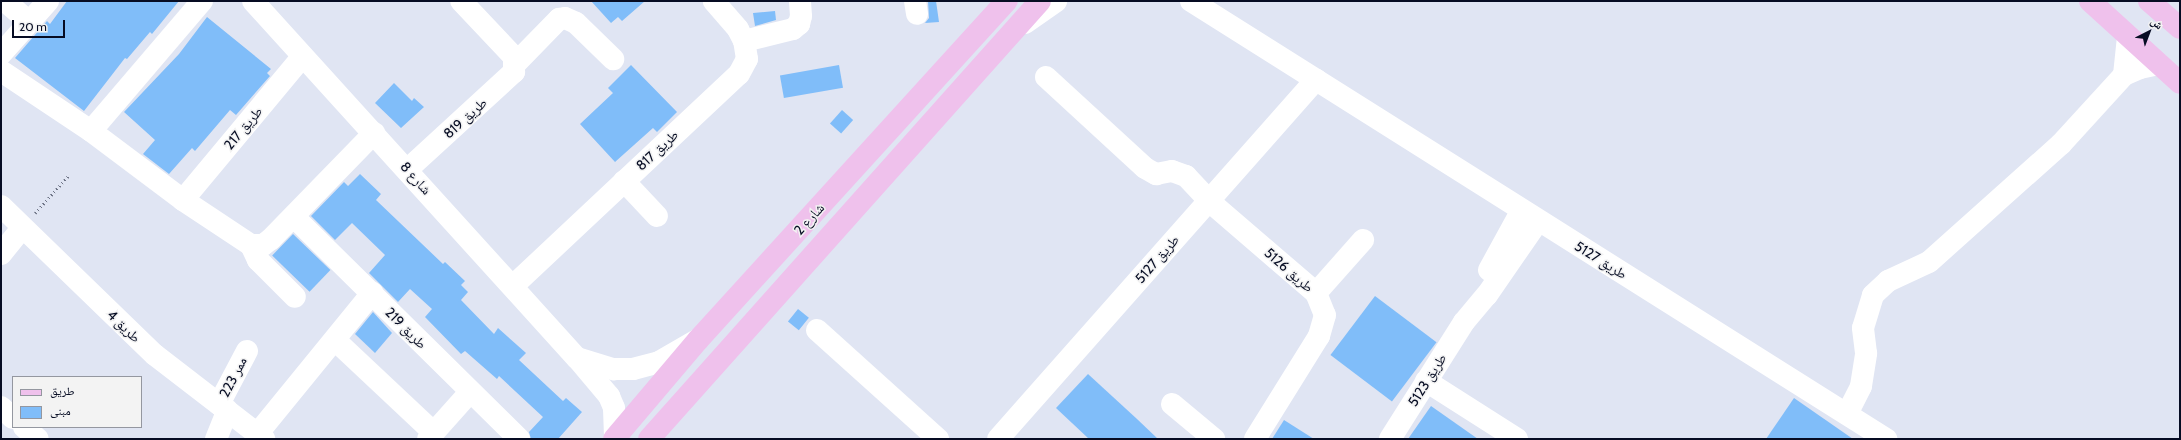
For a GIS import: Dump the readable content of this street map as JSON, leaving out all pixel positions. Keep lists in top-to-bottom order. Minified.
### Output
{"streets":{"main road":["شارع 2"],"street":["طريق 819","طريق 217","طريق 817","شارع 8","طريق 5127","طريق 5126","طريق 4","طريق 219","ممر 223","طريق 5123"]},"crossings":[["طريق 819","شارع 8"],["طريق 217","شارع 8"],["طريق 817","شارع 8"],["شارع 8","شارع 2"],["طريق 5127","طريق 5126"],["طريق 5127","طريق 5123"],["طريق 4","طريق 219"],["طريق 4","ممر 223"]],"legend":["طريق","مبنى"],"scale_bar":"20 m","north":"top right"}
